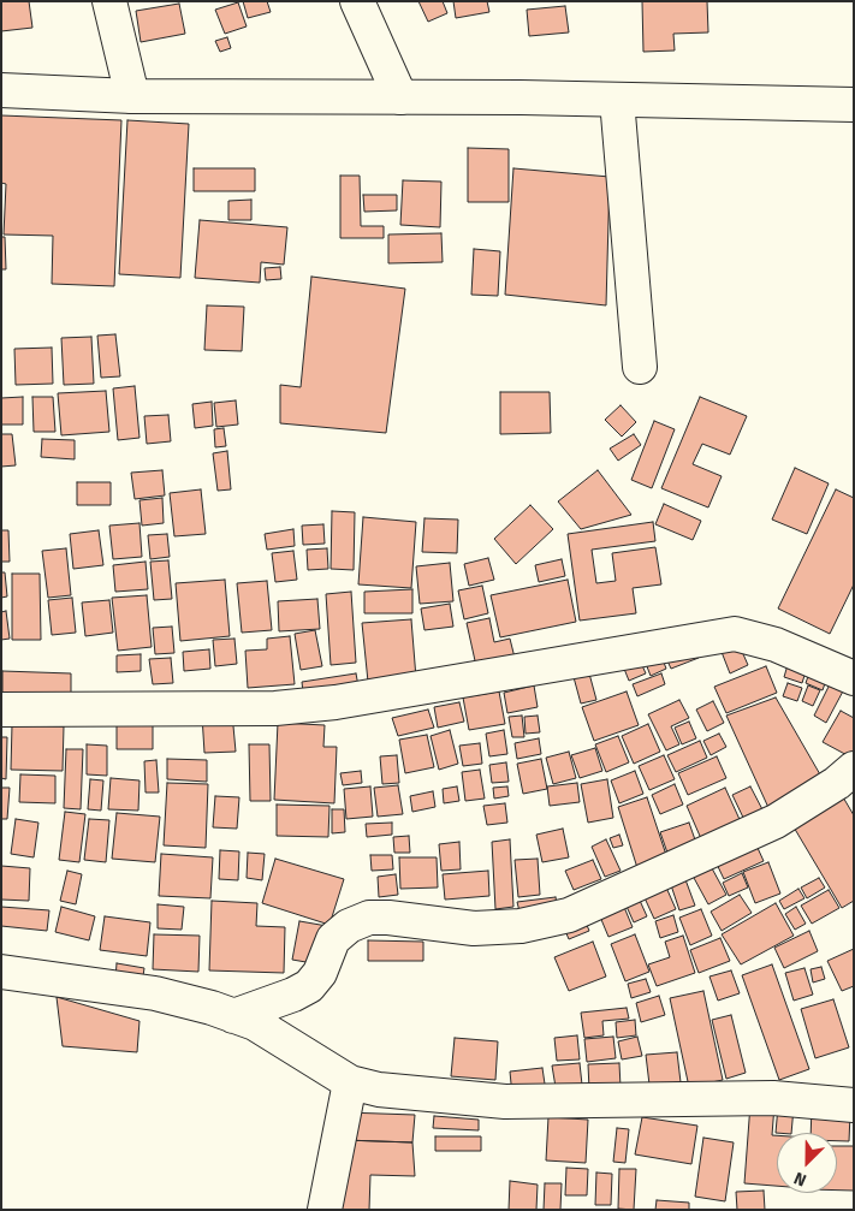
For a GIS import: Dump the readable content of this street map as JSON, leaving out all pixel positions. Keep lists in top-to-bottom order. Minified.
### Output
{"north":"bottom left"}
